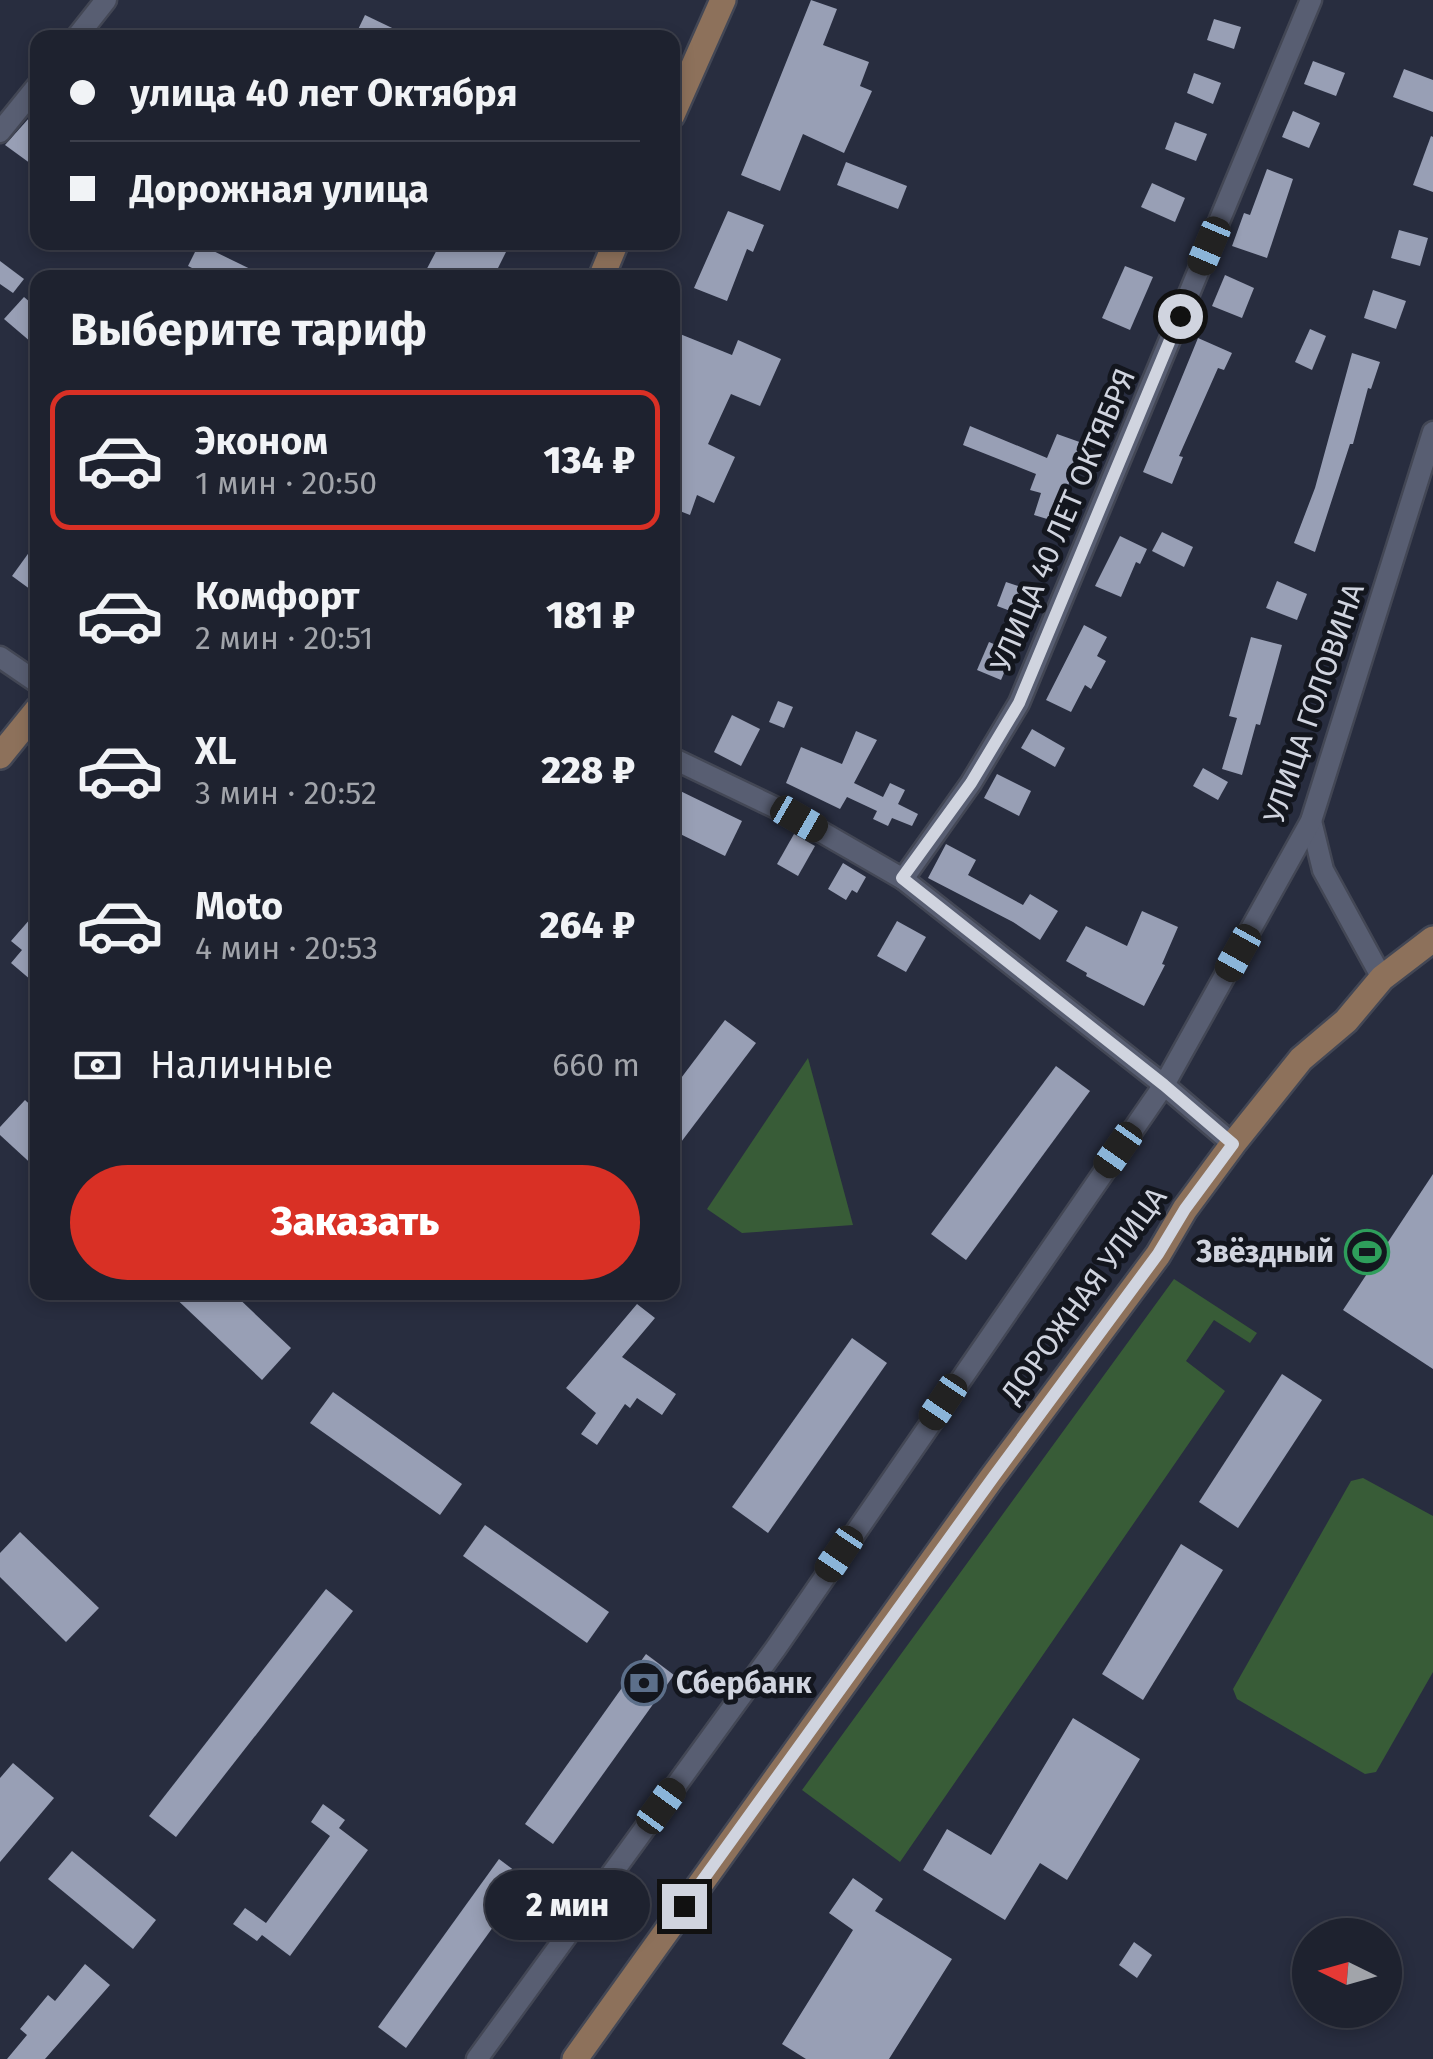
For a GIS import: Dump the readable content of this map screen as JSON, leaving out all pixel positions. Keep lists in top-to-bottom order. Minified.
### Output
{"streets":{"main road":["ДОРОЖНАЯ УЛИЦА"],"street":["УЛИЦА 40 ЛЕТ ОКТЯБРЯ","УЛИЦА ГОЛОВИНА"]},"places":{"sports":["Звёздный"],"bank":["Сбербанк"]},"north":"left","page":{"banner":["улица 40 лет Октября","Дорожная улица"],"heading":"Выберите тариф","list":[{"name":"Эконом","note":"1 мин · 20:50","value":"134 ₽"},{"name":"Комфорт","note":"2 мин · 20:51","value":"181 ₽"},{"name":"XL","note":"3 мин · 20:52","value":"228 ₽"},{"name":"Moto","note":"4 мин · 20:53","value":"264 ₽"}],"pay":["Наличные","660 m"],"buttons":"Заказать","bubble":"2 мин"}}
